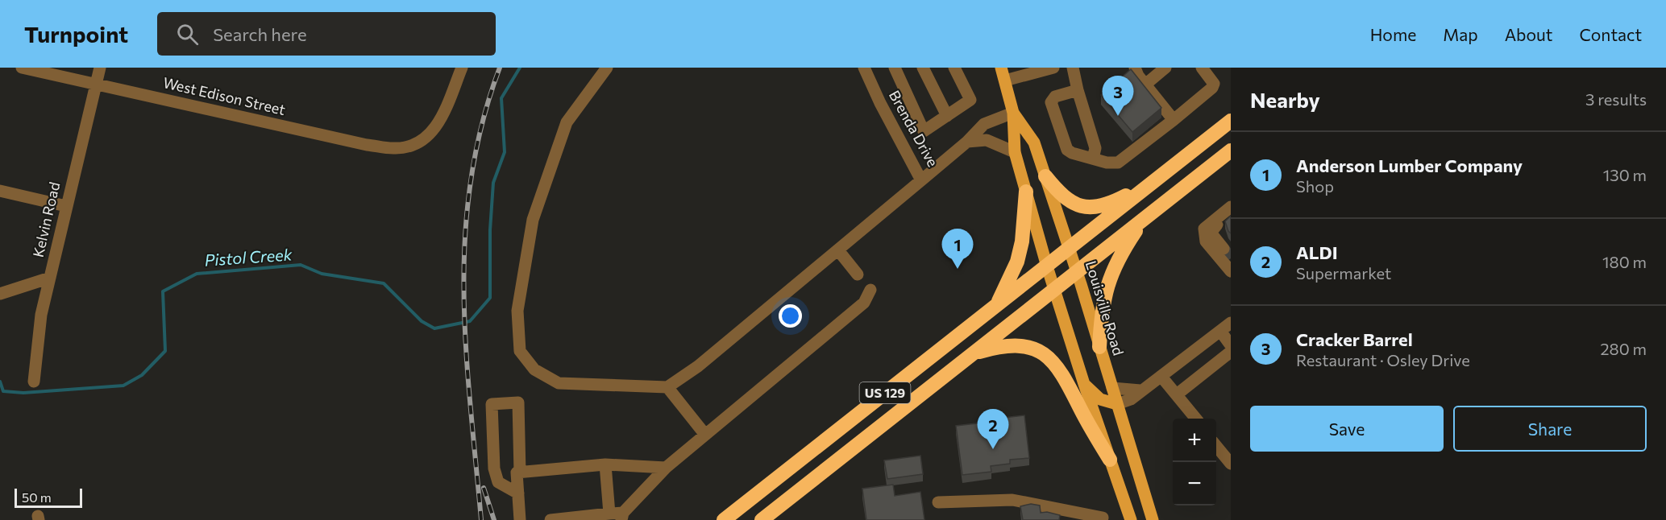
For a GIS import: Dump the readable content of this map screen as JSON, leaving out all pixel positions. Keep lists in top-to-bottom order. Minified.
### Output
{"streets":{"highway":["US 129"],"main road":["Louisville Road"],"street":["West Edison Street","Brenda Drive","Kelvin Road"]},"crossings":[["West Edison Street","Kelvin Road"],["Brenda Drive","Louisville Road"],["Louisville Road","US 129"]],"water":["Pistol Creek"],"scale_bar":"50 m","page":{"header":"Turnpoint","search":"Search here","nav":["Home","Map","About","Contact"],"heading":["Nearby","3 results"],"pins":["3","1","2"],"list":[{"mark":"1","name":"Anderson Lumber Company","note":"Shop","value":"130 m"},{"mark":"2","name":"ALDI","note":"Supermarket","value":"180 m"},{"mark":"3","name":"Cracker Barrel","note":"Restaurant · Osley Drive","value":"280 m"}],"buttons":["Save","Share"],"map_buttons":["+","−"],"scale":"50 m"}}
